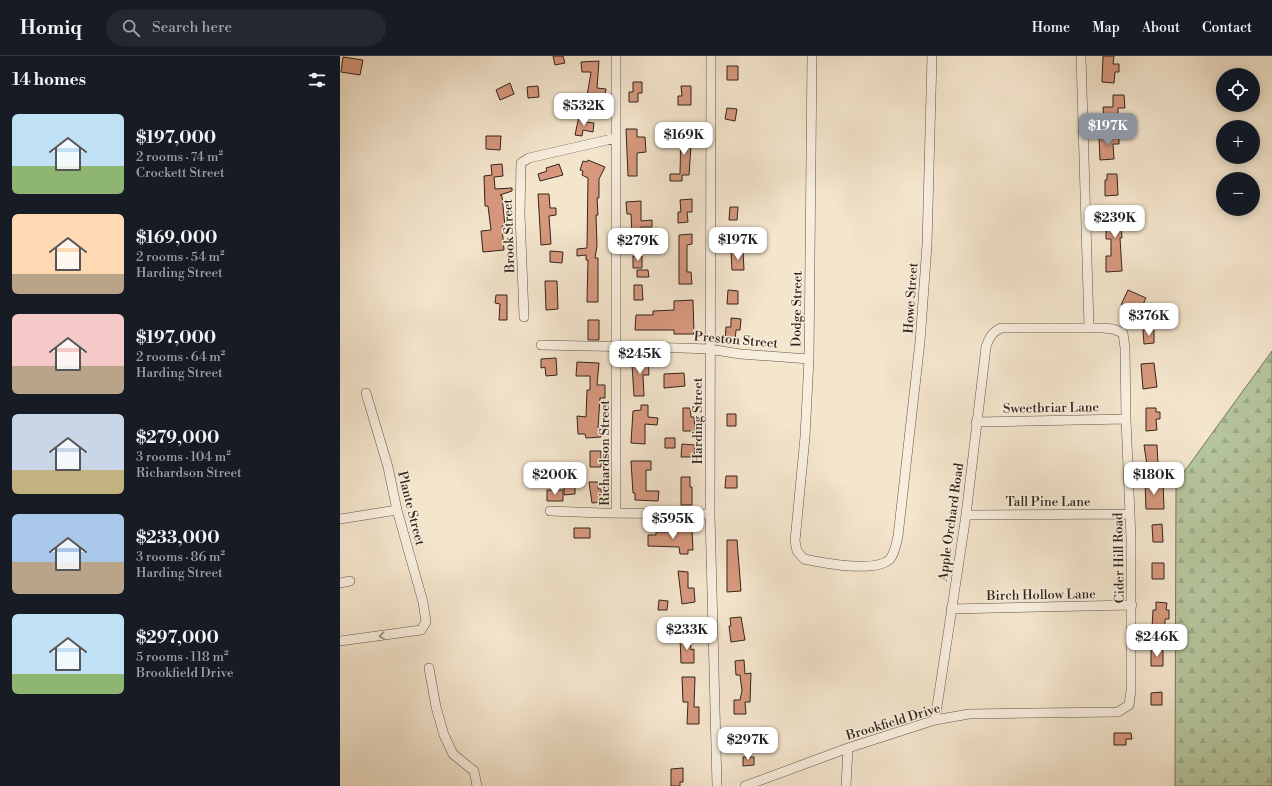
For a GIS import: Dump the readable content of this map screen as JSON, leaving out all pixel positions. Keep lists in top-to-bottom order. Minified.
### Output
{"streets":{"street":["Brook Street","Howe Street","Dodge Street","Preston Street","Sweetbriar Lane","Harding Street","Richardson Street","Tall Pine Lane","Plante Street","Apple Orchard Road","Cider Hill Road","Birch Hollow Lane","Brookfield Drive"]},"crossings":[["Brook Street","Richardson Street"],["Howe Street","Dodge Street"],["Dodge Street","Preston Street"],["Preston Street","Harding Street"],["Preston Street","Richardson Street"],["Sweetbriar Lane","Apple Orchard Road"],["Sweetbriar Lane","Cider Hill Road"],["Tall Pine Lane","Apple Orchard Road"],["Tall Pine Lane","Cider Hill Road"],["Apple Orchard Road","Cider Hill Road"],["Apple Orchard Road","Birch Hollow Lane"],["Apple Orchard Road","Brookfield Drive"],["Cider Hill Road","Birch Hollow Lane"],["Cider Hill Road","Brookfield Drive"]],"page":{"header":"Homiq","search":"Search here","nav":["Home","Map","About","Contact"],"heading":"14 homes","map_buttons":["+","−"],"price":["$532K","$197K","$169K","$239K","$197K","$279K","$376K","$245K","$200K","$180K","$595K","$233K","$246K","$297K"],"list":[{"name":"$197,000","note":"2 rooms · 74 m² · Crockett Street"},{"name":"$169,000","note":"2 rooms · 54 m² · Harding Street"},{"name":"$197,000","note":"2 rooms · 64 m² · Harding Street"},{"name":"$279,000","note":"3 rooms · 104 m² · Richardson Street"},{"name":"$233,000","note":"3 rooms · 86 m² · Harding Street"},{"name":"$297,000","note":"5 rooms · 118 m² · Brookfield Drive"}]}}
